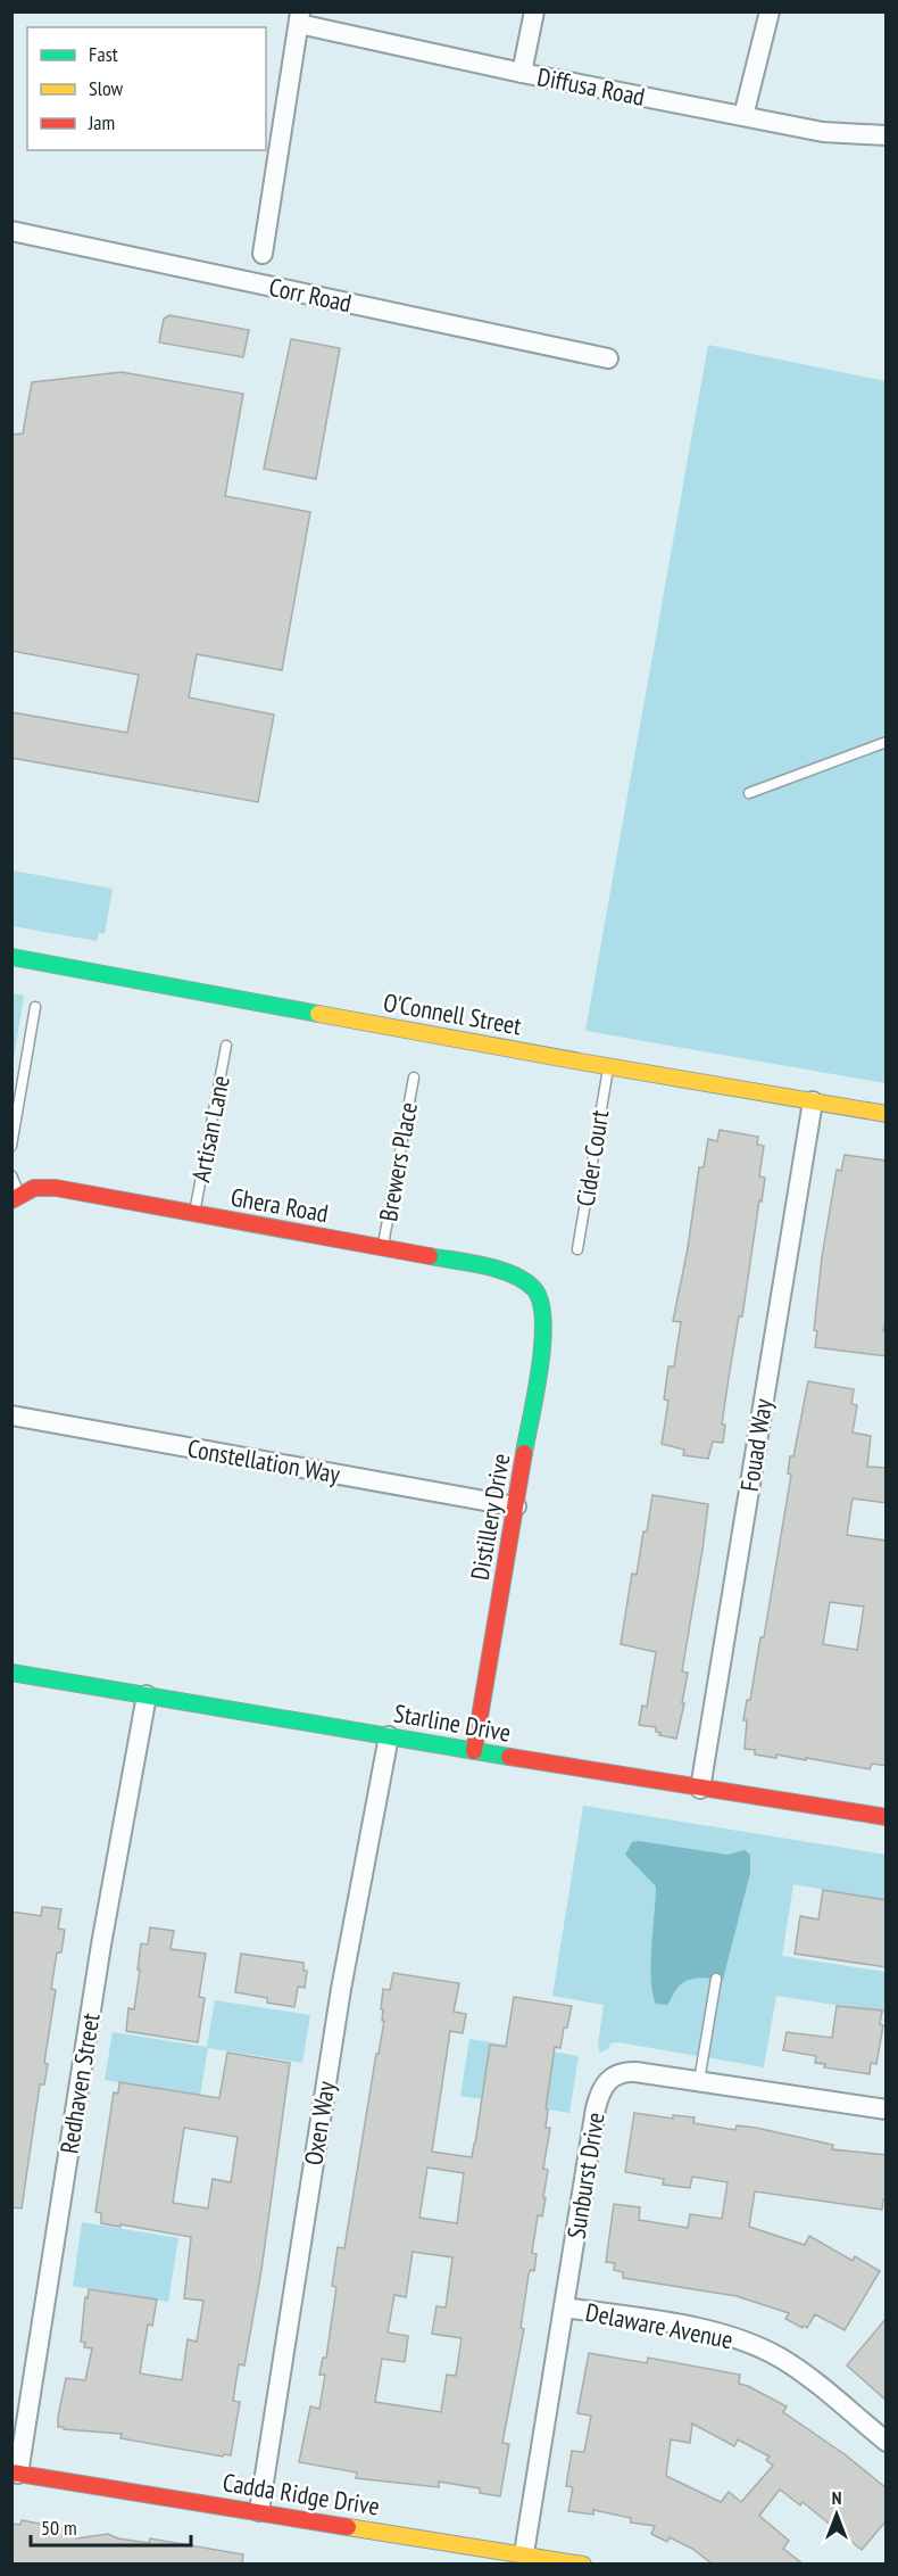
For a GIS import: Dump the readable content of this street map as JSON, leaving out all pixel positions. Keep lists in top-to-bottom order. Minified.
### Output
{"streets":{"street":["Diffusa Road","Corr Road","O'Connell Street","Ghera Road","Fouad Way","Constellation Way","Distillery Drive","Starline Drive","Redhaven Street","Oxen Way","Sunburst Drive","Delaware Avenue","Cadda Ridge Drive"],"lane":["Artisan Lane","Cider Court","Brewers Place"]},"crossings":[["O'Connell Street","Cider Court"],["O'Connell Street","Fouad Way"],["Artisan Lane","Ghera Road"],["Brewers Place","Ghera Road"],["Ghera Road","Distillery Drive"],["Fouad Way","Starline Drive"],["Constellation Way","Distillery Drive"],["Distillery Drive","Starline Drive"],["Starline Drive","Redhaven Street"],["Starline Drive","Oxen Way"],["Redhaven Street","Cadda Ridge Drive"],["Oxen Way","Cadda Ridge Drive"],["Sunburst Drive","Delaware Avenue"],["Sunburst Drive","Cadda Ridge Drive"]],"legend":["Fast","Slow","Jam"],"scale_bar":"50 m","north":"top"}
